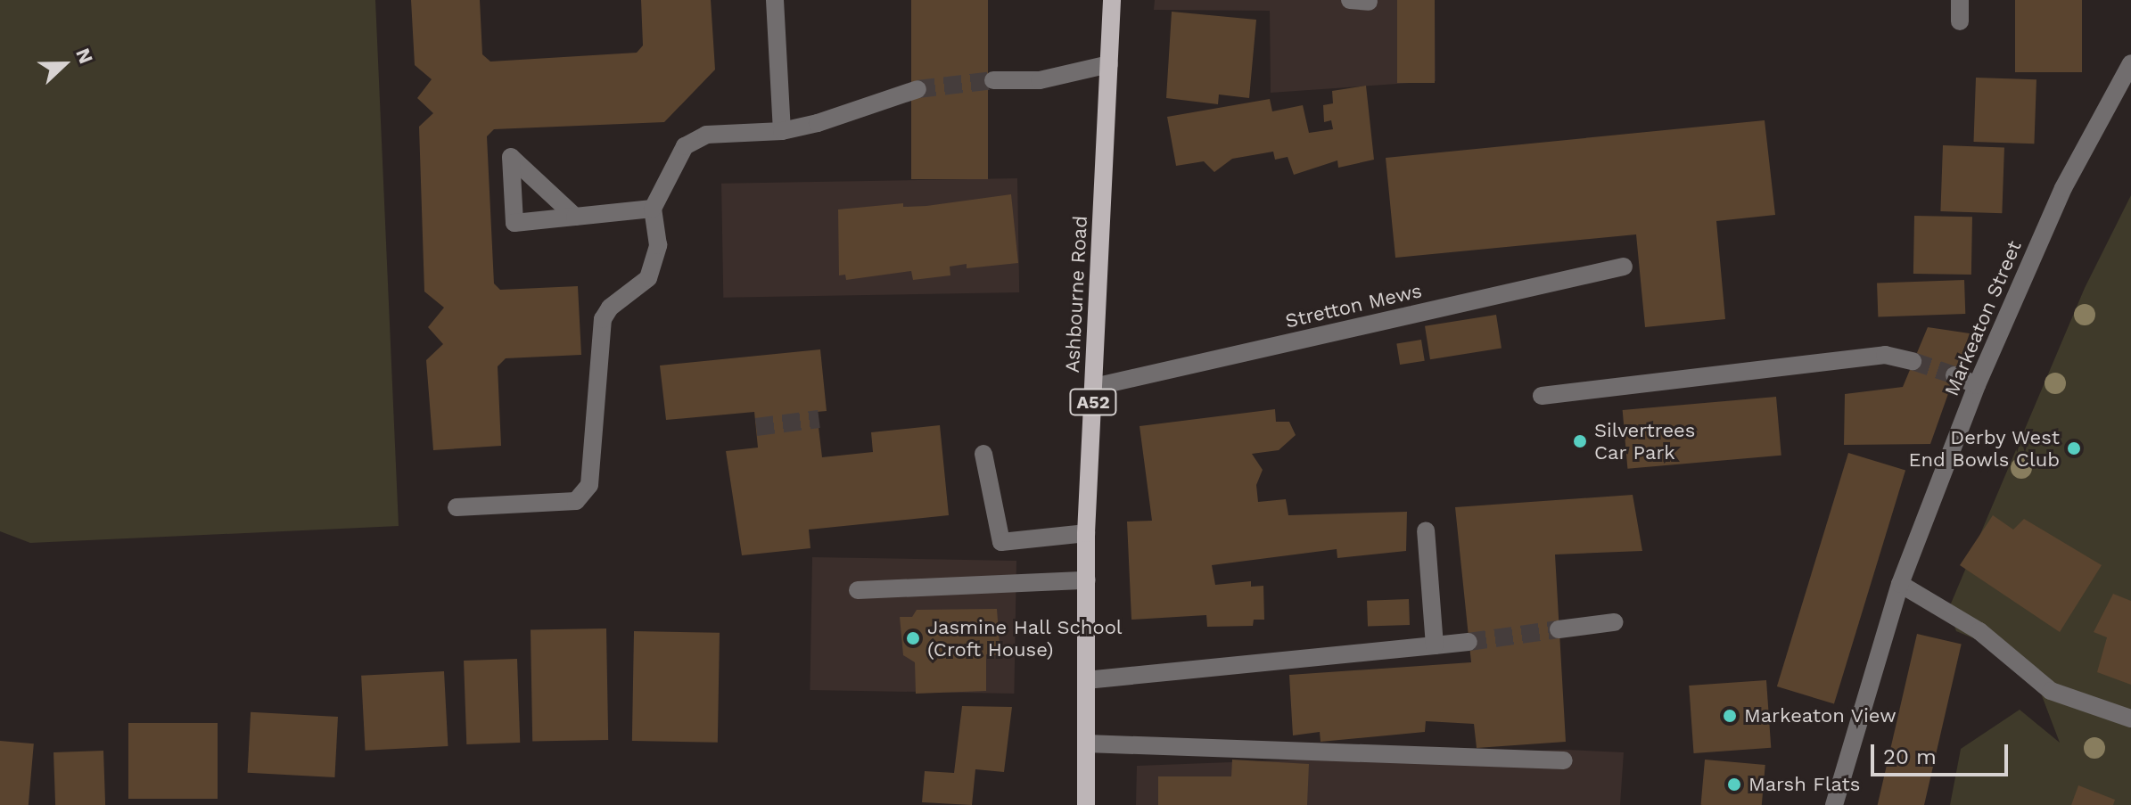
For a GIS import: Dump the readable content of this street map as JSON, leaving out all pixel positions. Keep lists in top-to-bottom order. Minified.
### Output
{"streets":{"main road":["Ashbourne Road","A52"],"street":["Stretton Mews","Markeaton Street"]},"crossings":[["Ashbourne Road","Stretton Mews"]],"places":["Silvertrees Car Park","Derby West End Bowls Club","Jasmine Hall School (Croft House)","Markeaton View","Marsh Flats"],"scale_bar":"20 m","north":"right"}
